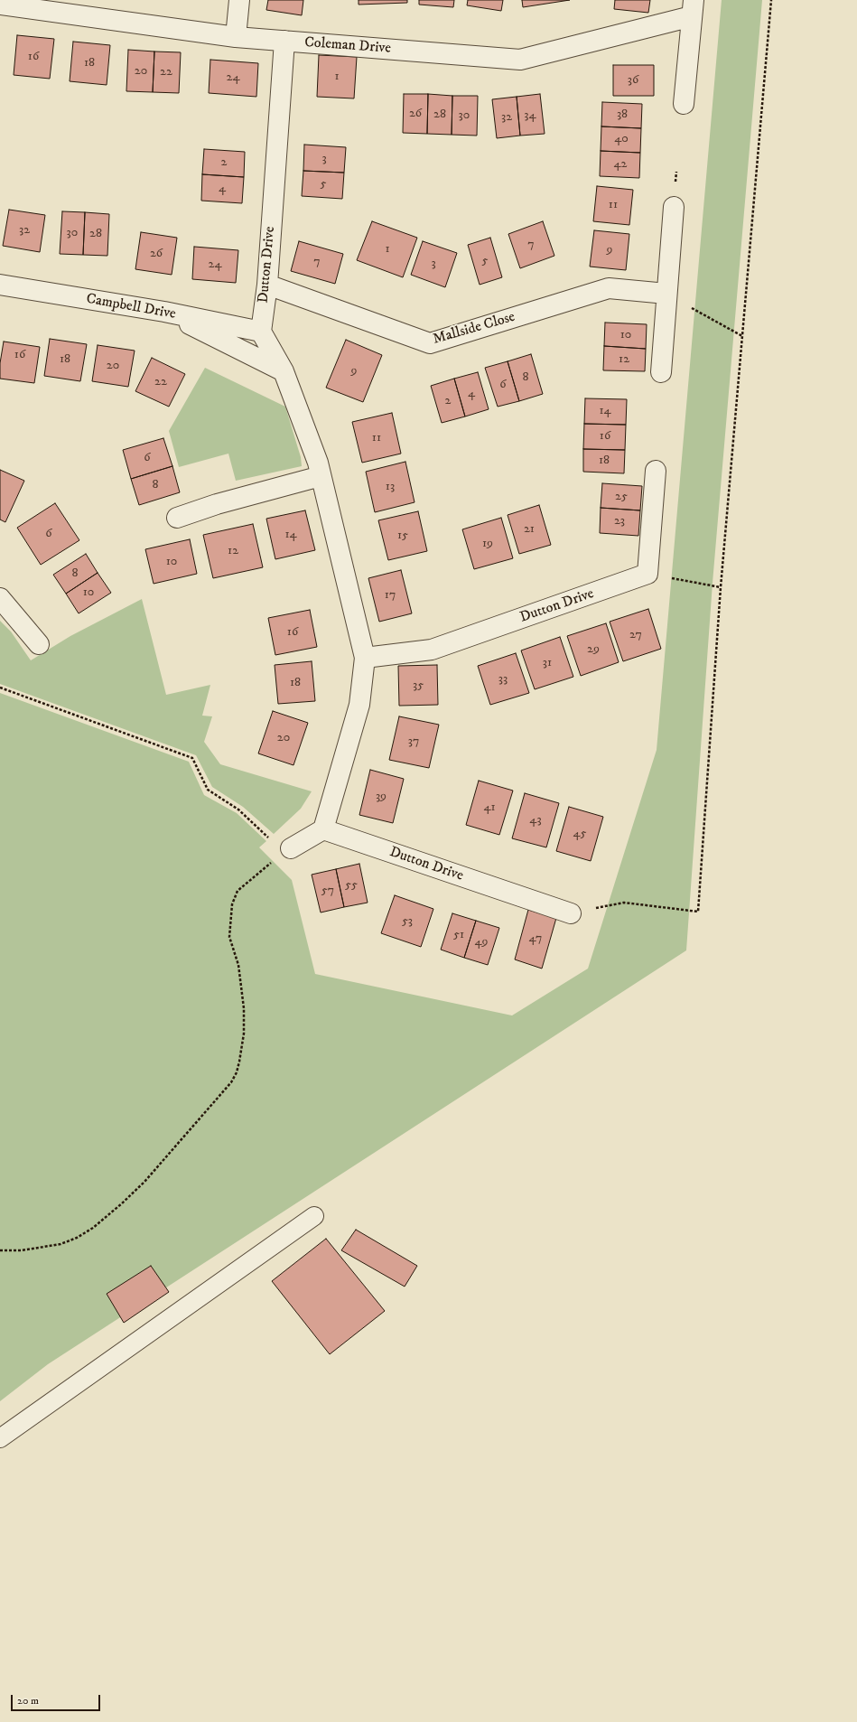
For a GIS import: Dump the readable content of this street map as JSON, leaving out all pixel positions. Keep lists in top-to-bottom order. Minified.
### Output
{"streets":{"street":["Coleman Drive","Dutton Drive","Campbell Drive","Mallside Close"]},"crossings":[["Coleman Drive","Dutton Drive"],["Dutton Drive","Campbell Drive"],["Dutton Drive","Mallside Close"]],"house_numbers":["16","18","20","22","1","24","36","26","28","38","30","34","32","40","3","2","42","5","4","11","32","30","28","7","1","9","26","5","7","3","24","10","16","18","12","20","9","8","22","6","4","2","14","16","11","6","18","8","13","25","23","21","6","14","15","19","12","10","8","10","17","16","27","29","31","33","18","35","20","37","39","41","43","45","55","57","53","51","47","49"],"scale_bar":"20 m"}
